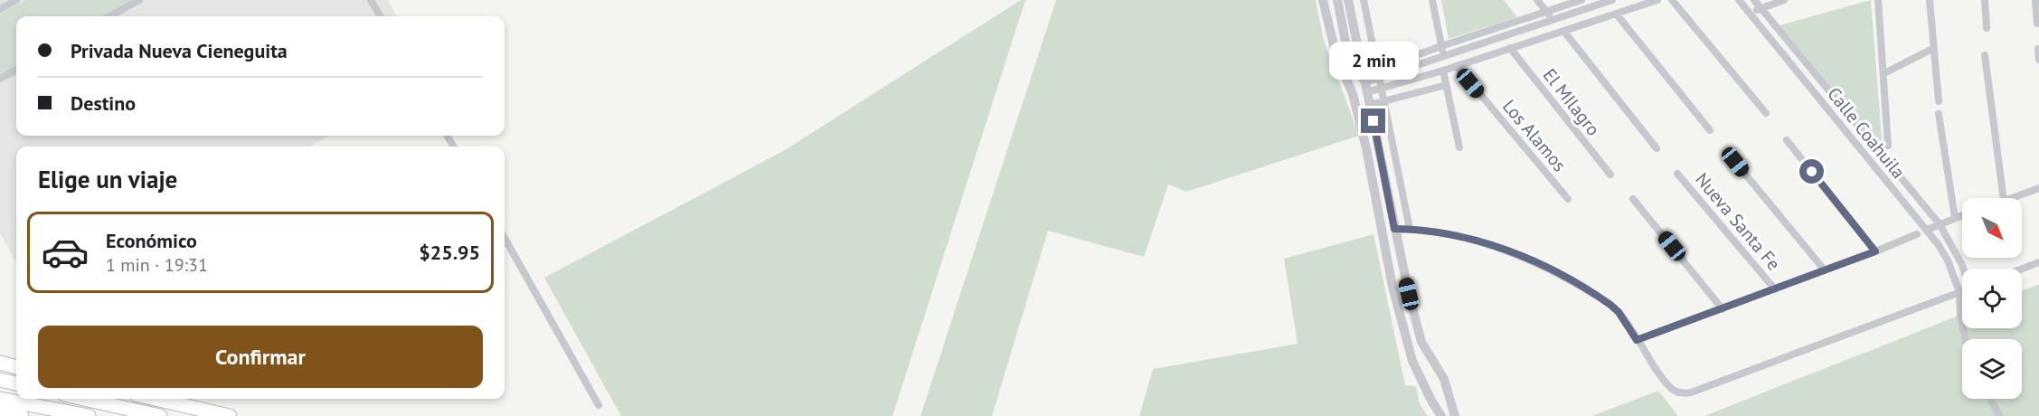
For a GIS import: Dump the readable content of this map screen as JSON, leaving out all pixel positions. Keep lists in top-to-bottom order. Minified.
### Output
{"streets":{"street":["El MIlagro","Calle Coahuila","Los Alamos","Nueva Santa Fe"]},"north":"bottom right","page":{"banner":["Privada Nueva Cieneguita","Destino"],"bubble":"2 min","heading":"Elige un viaje","list":[{"name":"Económico","note":"1 min · 19:31","value":"$25.95"}],"buttons":"Confirmar"}}
